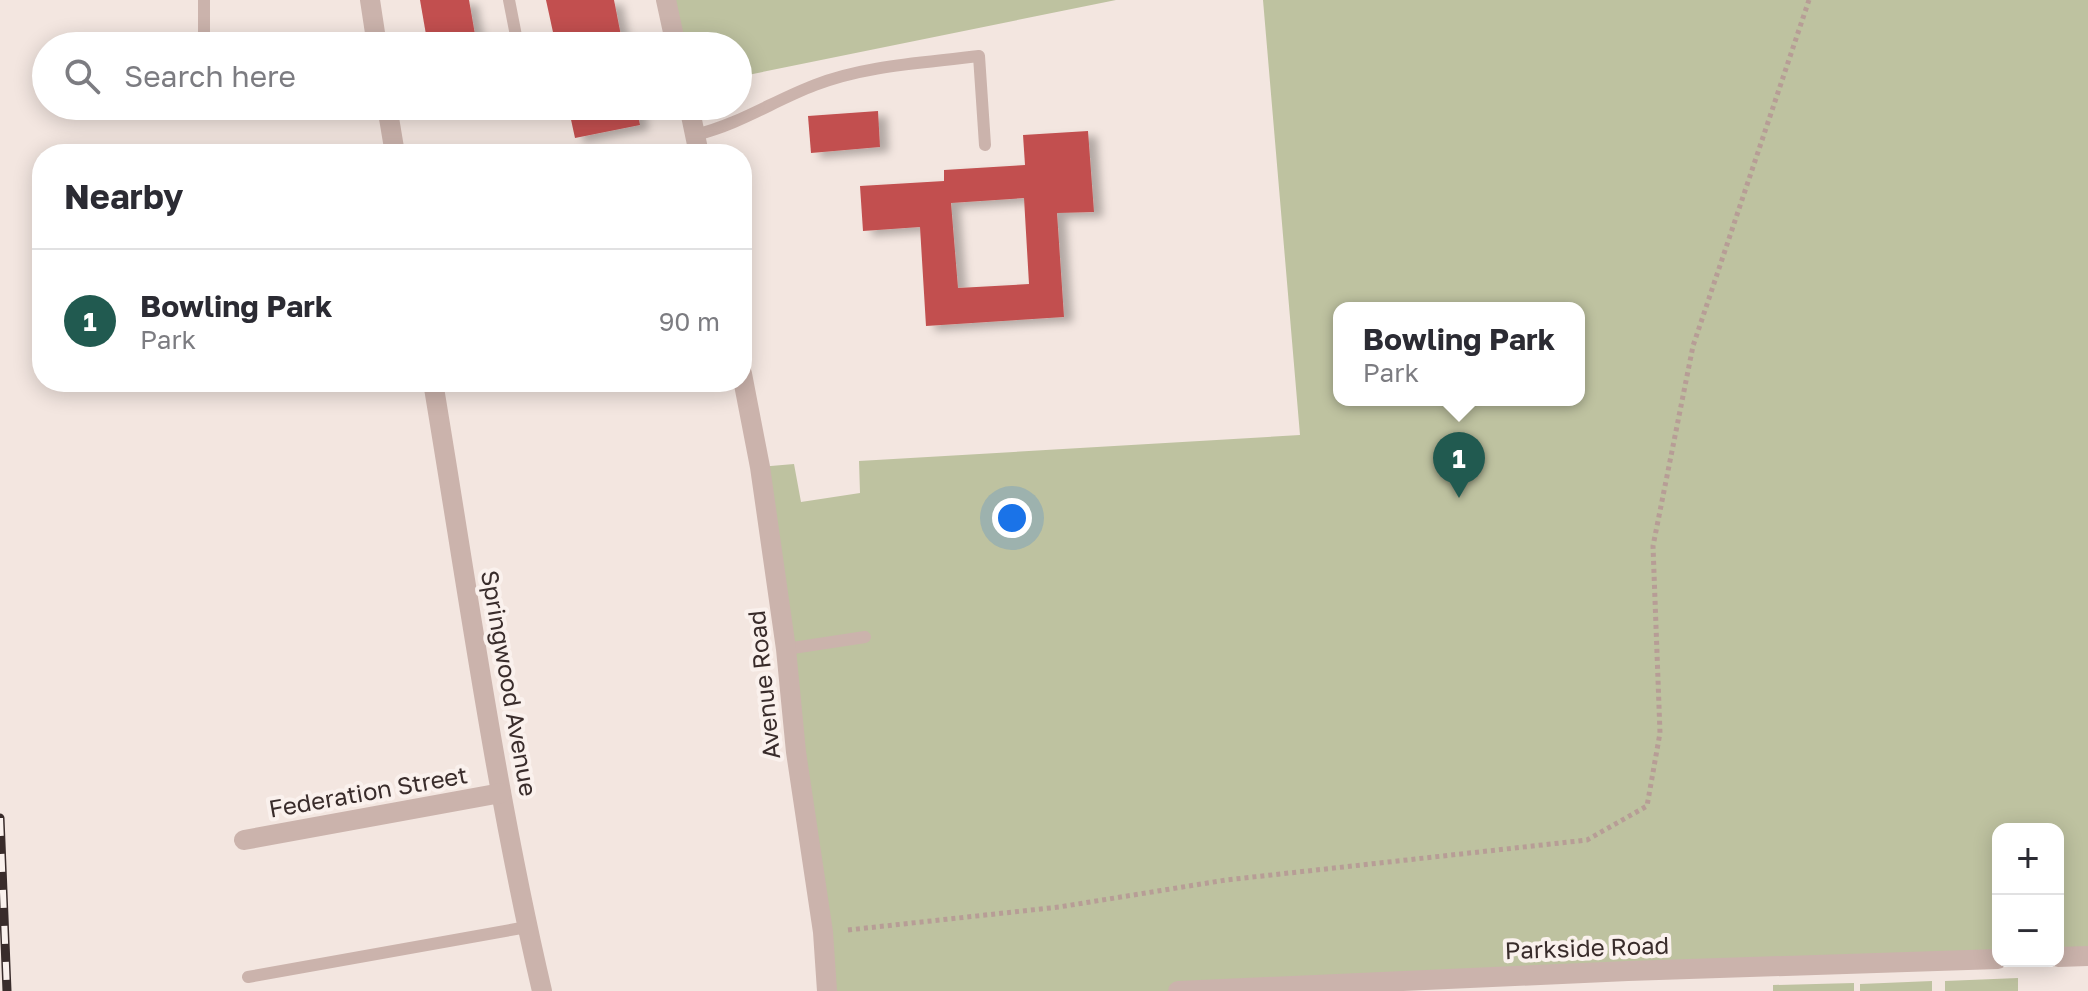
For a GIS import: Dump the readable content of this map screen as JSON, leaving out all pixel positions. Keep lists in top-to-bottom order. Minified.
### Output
{"streets":{"street":["Springwood Avenue","Avenue Road","Federation Street","Parkside Road"]},"crossings":[["Springwood Avenue","Federation Street"]],"page":{"search":"Search here","heading":"Nearby","list":[{"mark":"1","name":"Bowling Park","note":"Park","value":"90 m"}],"popup":["Bowling Park","Park"],"pins":"1","map_buttons":["+","−"]}}
